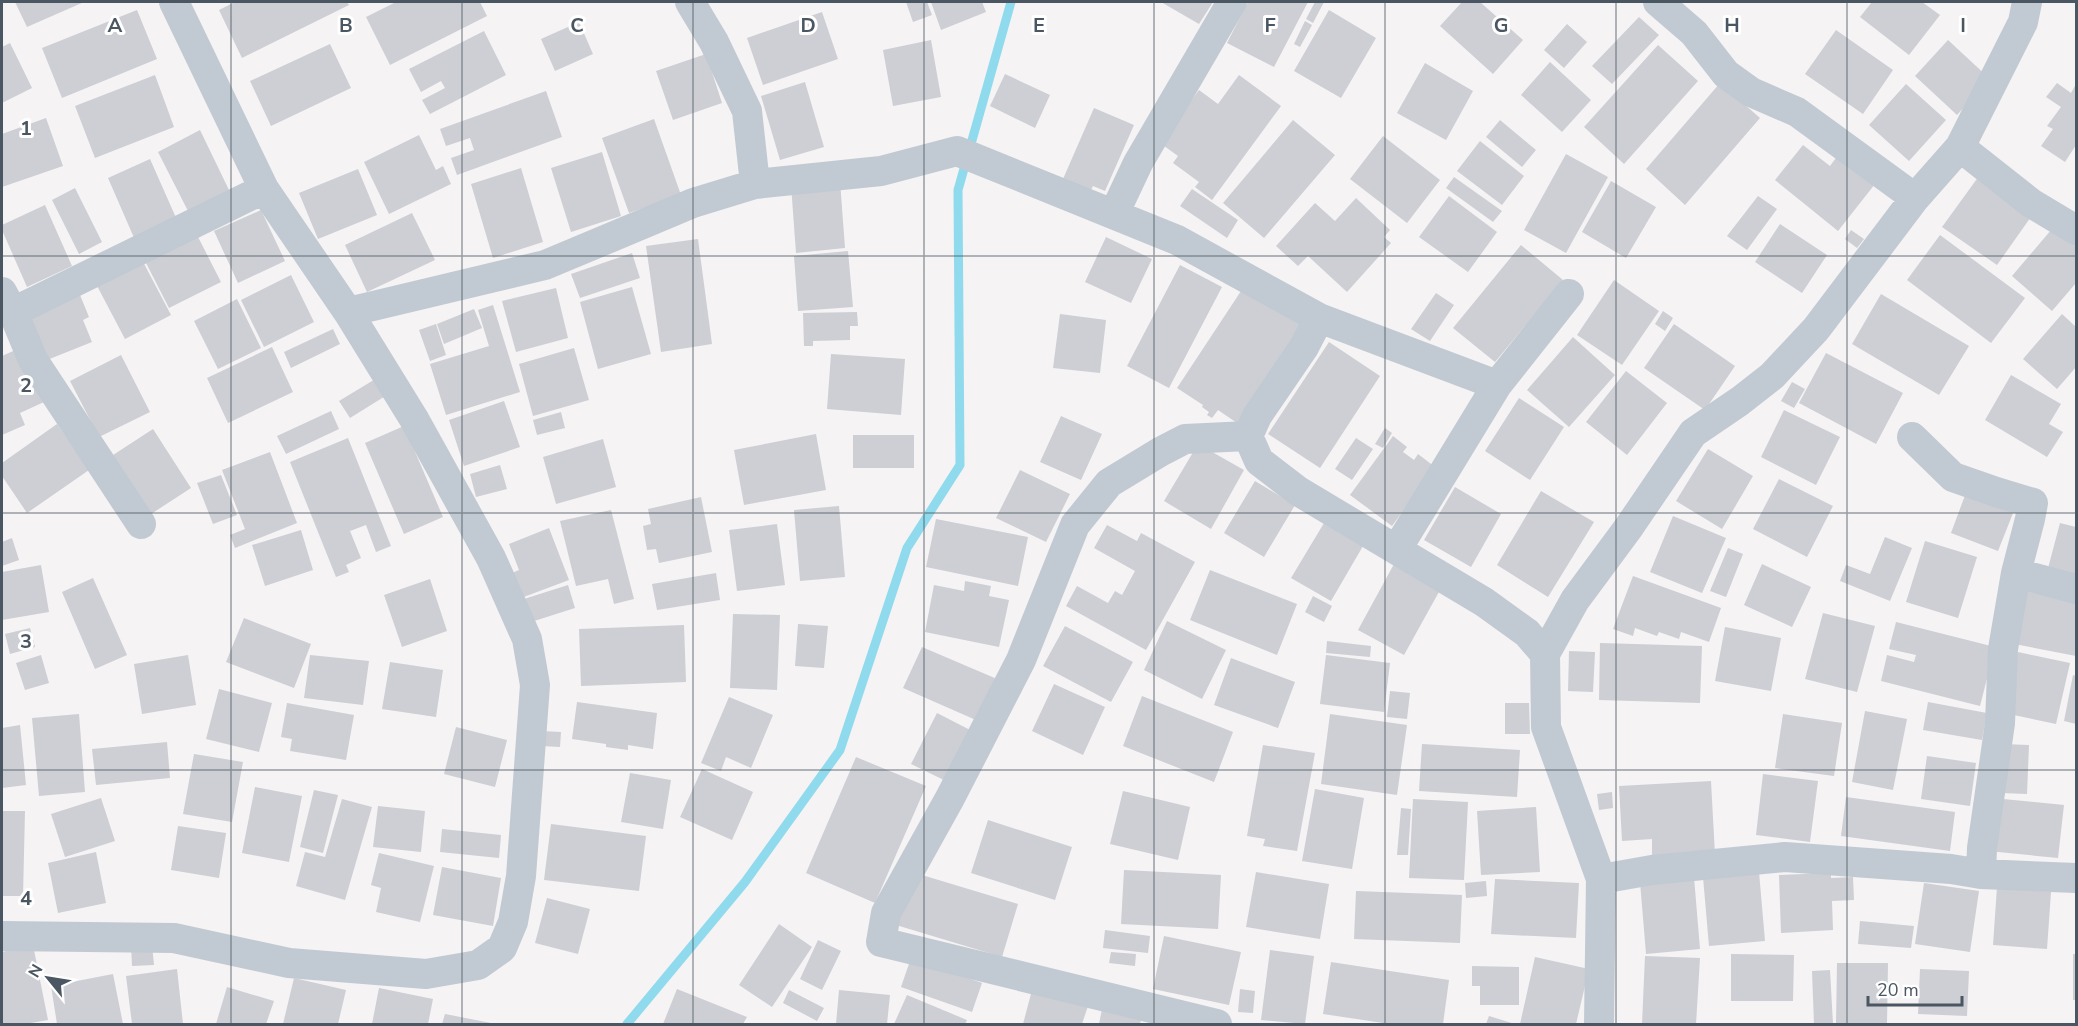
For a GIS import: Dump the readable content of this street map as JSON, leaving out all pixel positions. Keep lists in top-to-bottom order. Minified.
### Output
{"scale_bar":"20 m","north":"top left","grid":{"columns":["A","B","C","D","E","F","G","H","I"],"rows":["1","2","3","4"]}}
